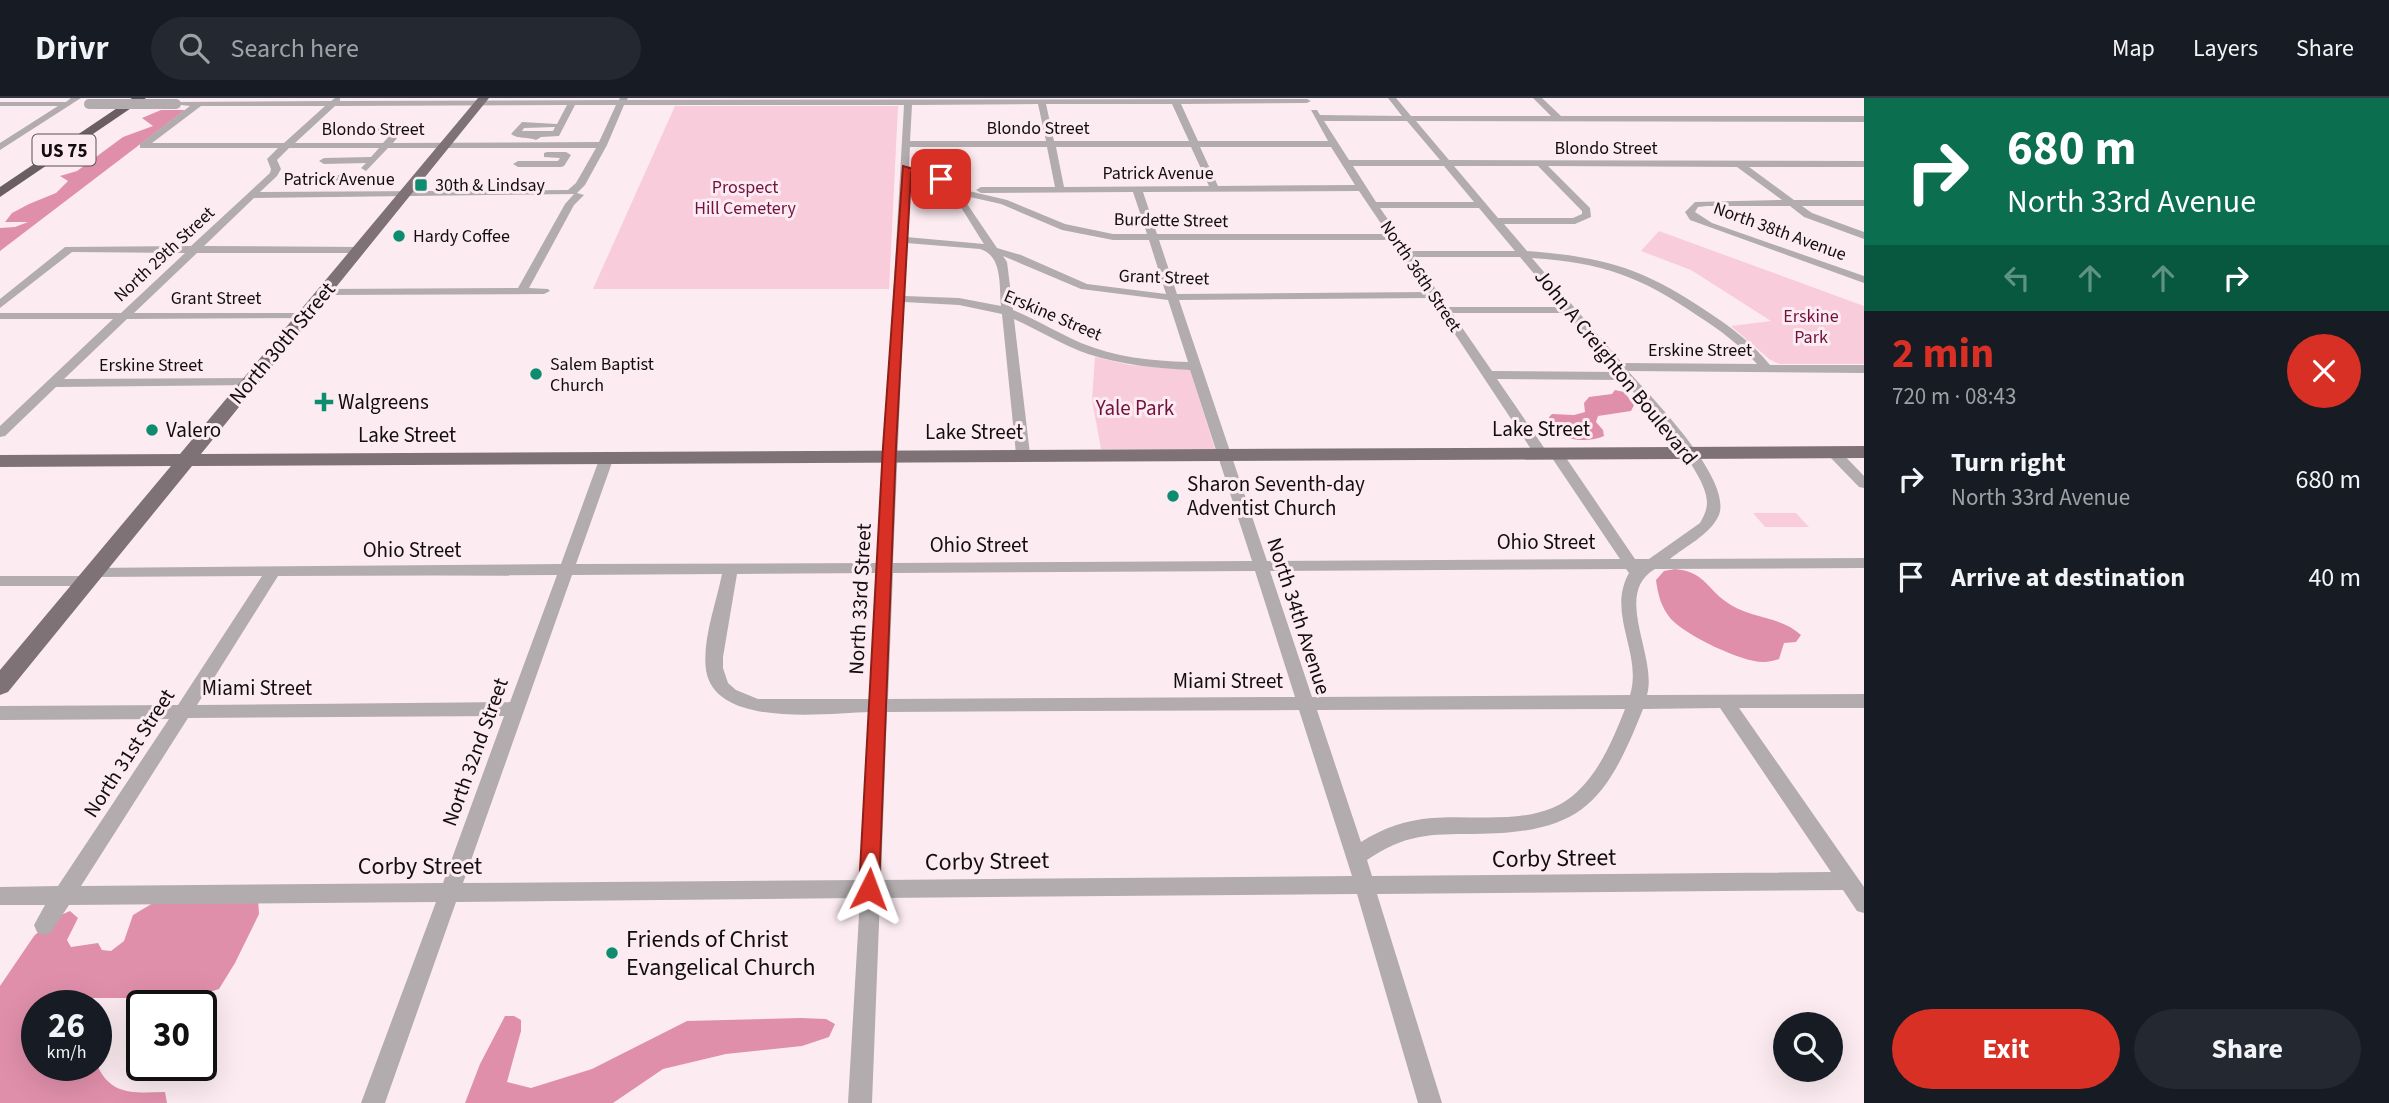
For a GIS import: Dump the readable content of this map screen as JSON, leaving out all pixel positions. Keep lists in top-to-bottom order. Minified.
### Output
{"streets":{"highway":["US 75"],"main road":["North 30th Street","Lake Street"],"street":["Blondo Street","Patrick Avenue","Burdette Street","North 38th Avenue","North 29th Street","North 36th Street","Grant Street","Erskine Street","John A Creighton Boulevard","Ohio Street","North 33rd Street","North 34th Avenue","Miami Street","North 32nd Street","North 31st Street","Corby Street"]},"crossings":[["Blondo Street","North 29th Street"],["Blondo Street","North 36th Street"],["Blondo Street","North 30th Street"],["Blondo Street","John A Creighton Boulevard"],["Blondo Street","North 33rd Street"],["Patrick Avenue","Burdette Street"],["Patrick Avenue","North 29th Street"],["Patrick Avenue","North 36th Street"],["Patrick Avenue","North 30th Street"],["Patrick Avenue","North 34th Avenue"],["Burdette Street","North 36th Street"],["Burdette Street","North 34th Avenue"],["North 29th Street","Grant Street"],["North 29th Street","Erskine Street"],["North 36th Street","Grant Street"],["North 36th Street","Erskine Street"],["North 36th Street","John A Creighton Boulevard"],["North 36th Street","Lake Street"],["North 36th Street","Ohio Street"],["Grant Street","North 30th Street"],["Grant Street","North 33rd Street"],["Grant Street","North 34th Avenue"],["Erskine Street","North 30th Street"],["Erskine Street","John A Creighton Boulevard"],["Erskine Street","North 33rd Street"],["Erskine Street","North 34th Avenue"],["North 30th Street","Lake Street"],["North 30th Street","Ohio Street"],["John A Creighton Boulevard","Lake Street"],["John A Creighton Boulevard","Ohio Street"],["Lake Street","North 33rd Street"],["Lake Street","North 34th Avenue"],["Lake Street","North 32nd Street"],["Ohio Street","North 33rd Street"],["Ohio Street","North 34th Avenue"],["Ohio Street","Miami Street"],["Ohio Street","North 32nd Street"],["Ohio Street","North 31st Street"],["North 33rd Street","Miami Street"],["North 33rd Street","Corby Street"],["North 34th Avenue","Miami Street"],["Miami Street","North 32nd Street"],["Miami Street","North 31st Street"],["North 32nd Street","Corby Street"],["North 31st Street","Corby Street"]],"parks":["Prospect Hill Cemetery","Erskine Park","Yale Park"],"places":{"transit":["30th & Lindsay"],"other":["Hardy Coffee","Salem Baptist Church","Valero","Sharon Seventh-day Adventist Church","Friends of Christ Evangelical Church"],"health":["Walgreens"]},"page":{"header":"Drivr","search":"Search here","nav":["Map","Layers","Share"],"turn":["680 m","North 33rd Avenue"],"heading":["2 min","720 m · 08:43"],"list":[{"name":"Turn right","note":"North 33rd Avenue","value":"680 m"},{"name":"Arrive at destination","value":"40 m"}],"speed":"26 km/h","limit":"30","buttons":["Exit","Share"]}}
